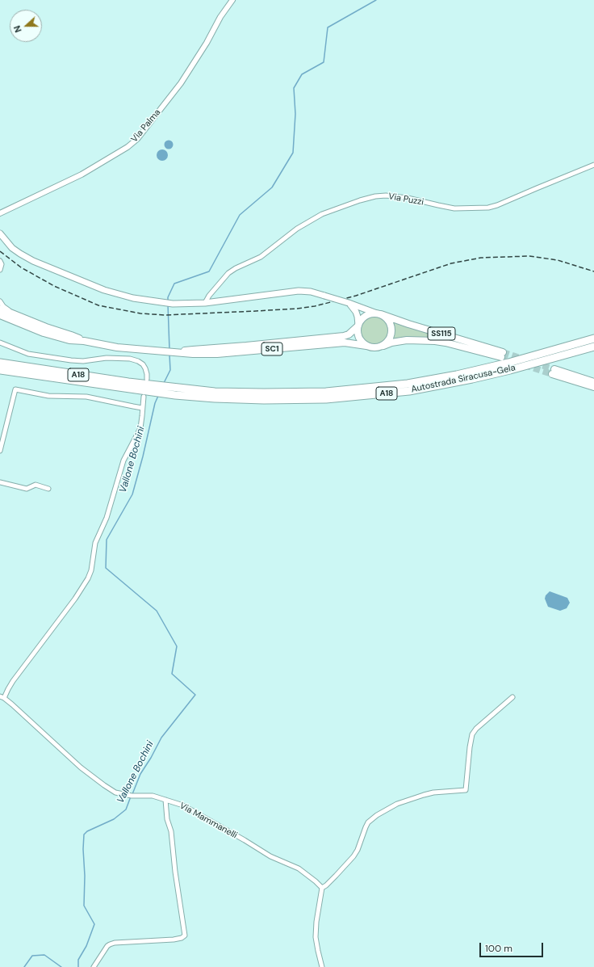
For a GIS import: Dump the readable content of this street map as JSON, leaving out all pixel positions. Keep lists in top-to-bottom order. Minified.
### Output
{"streets":{"highway":["A18","Autostrada Siracusa-Gela"],"main road":["SS115","SC1"],"street":["Via Palma","Via Puzzi","Via Mammanelli"]},"crossings":[["SS115","SC1"],["A18","Autostrada Siracusa-Gela"]],"water":["Vallone Bochini"],"scale_bar":"100 m","north":"left"}
